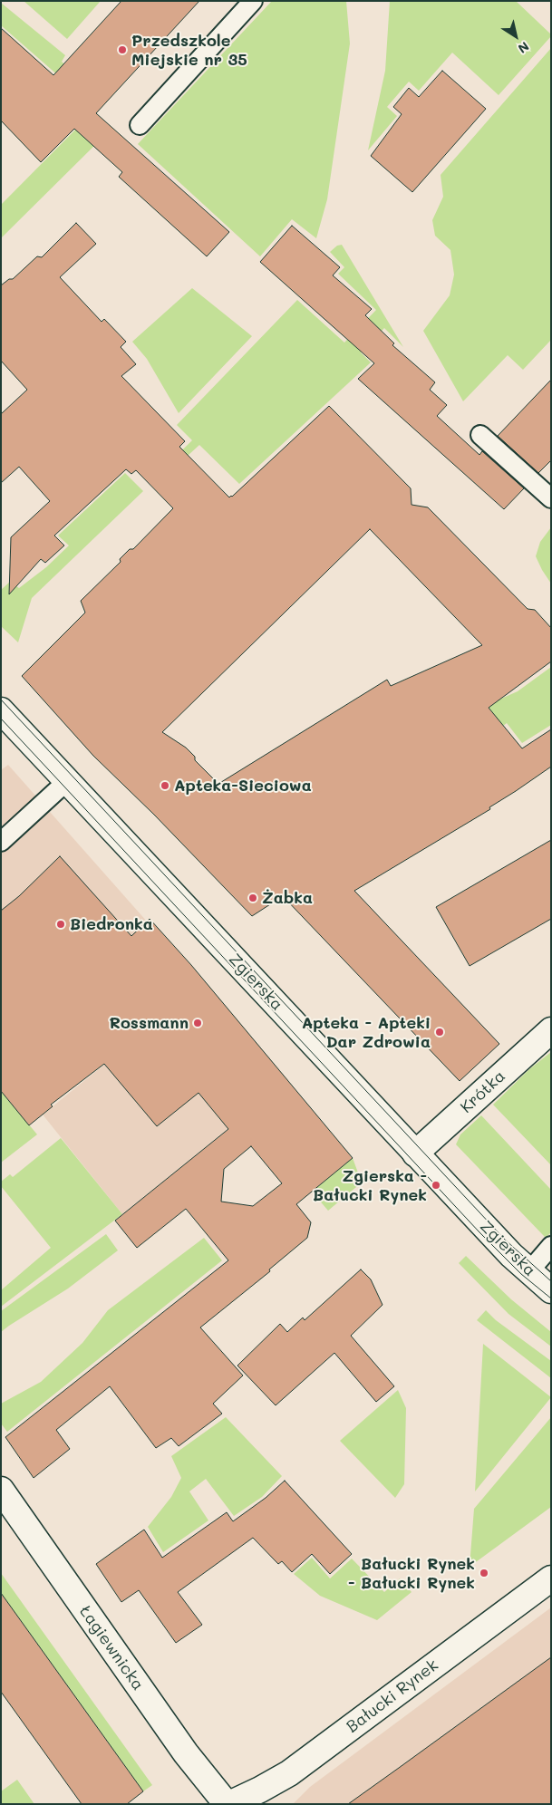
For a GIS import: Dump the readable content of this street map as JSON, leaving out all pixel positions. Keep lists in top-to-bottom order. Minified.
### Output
{"streets":{"street":["Zgierska","Krótka","Łagiewnicka","Bałucki Rynek"]},"crossings":[["Zgierska","Krótka"],["Łagiewnicka","Bałucki Rynek"]],"places":["Przedszkole Miejskie nr 35","Apteka-Sieciowa","Żabka","Biedronka","Rossmann","Apteka - Apteki Dar Zdrowia","Zgierska - Bałucki Rynek","Bałucki Rynek - Bałucki Rynek"],"north":"bottom right"}
